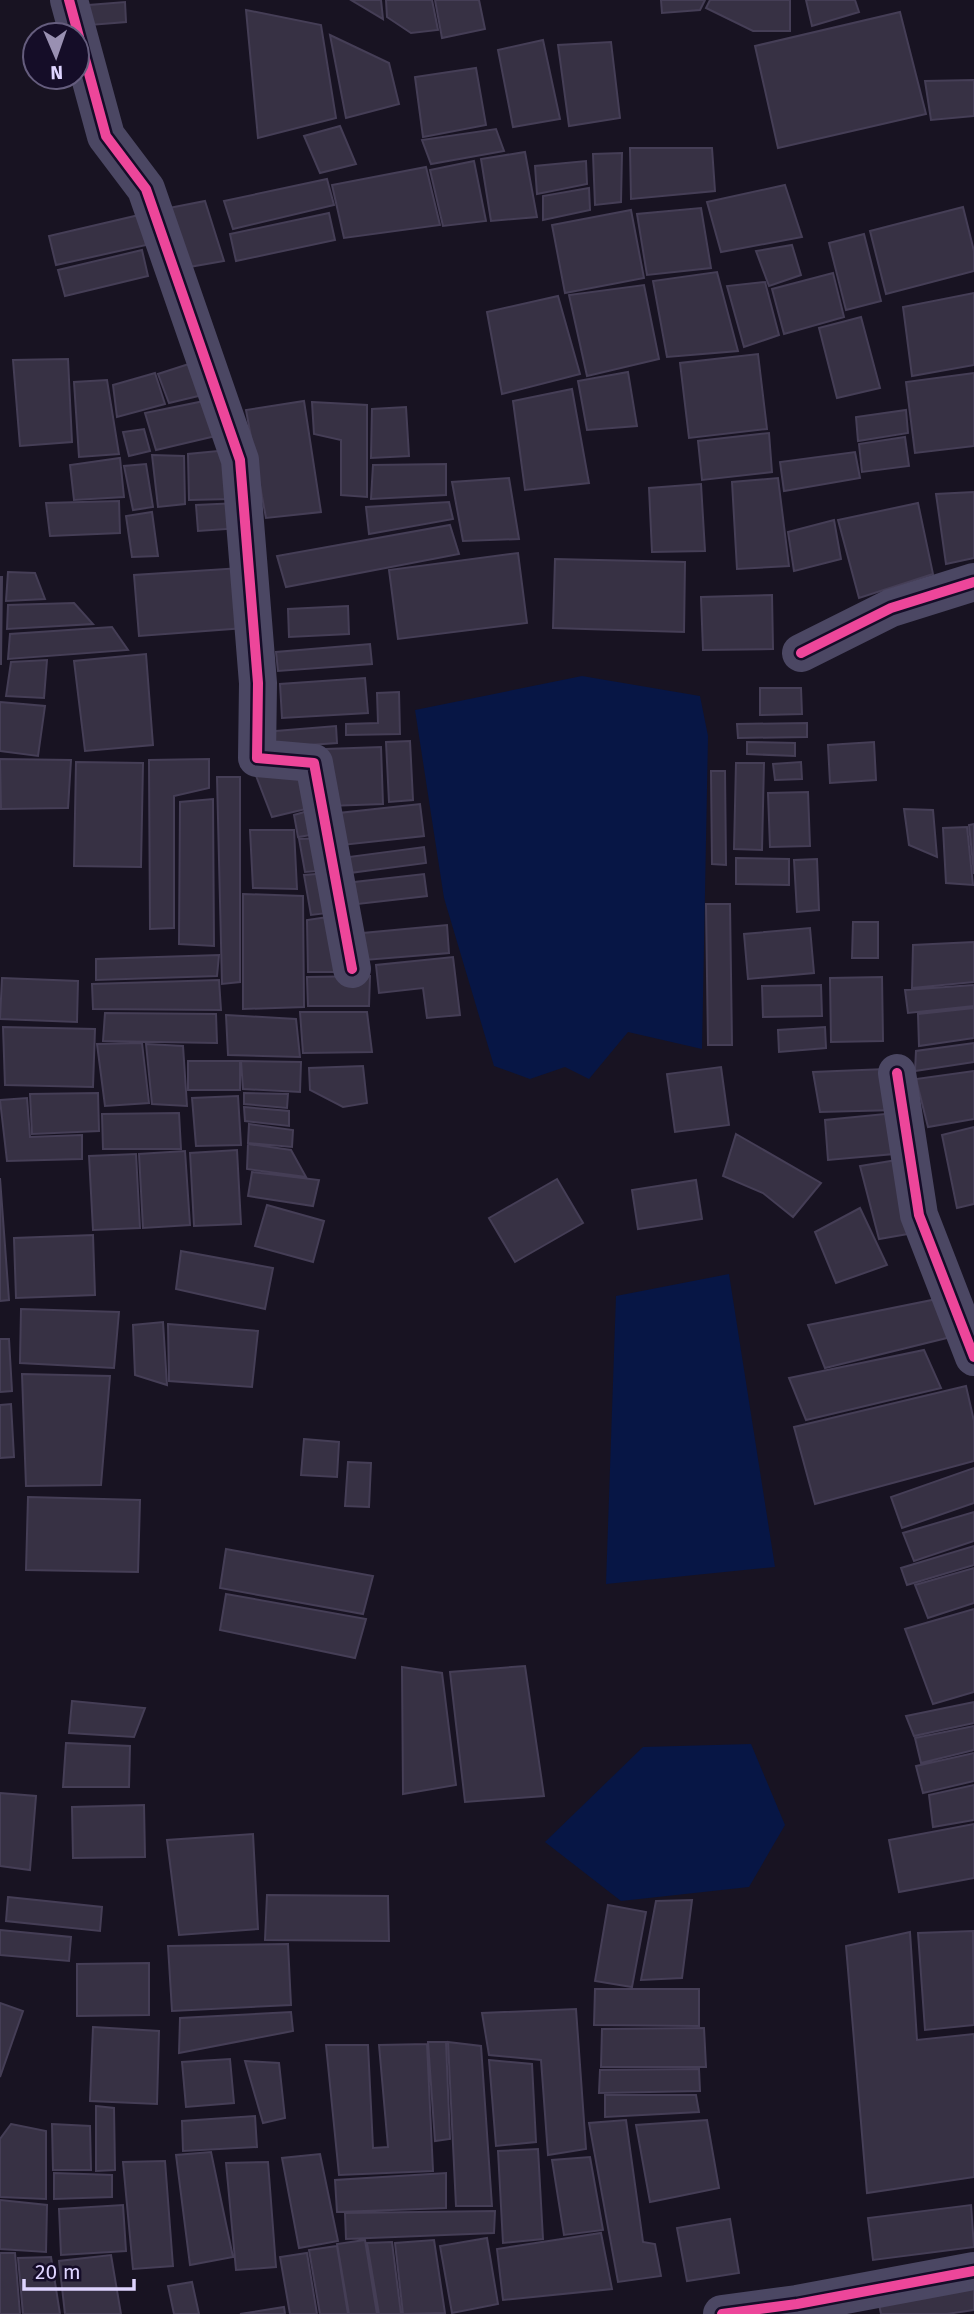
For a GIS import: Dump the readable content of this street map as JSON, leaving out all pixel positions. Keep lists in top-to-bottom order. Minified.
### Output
{"scale_bar":"20 m","north":"bottom"}
